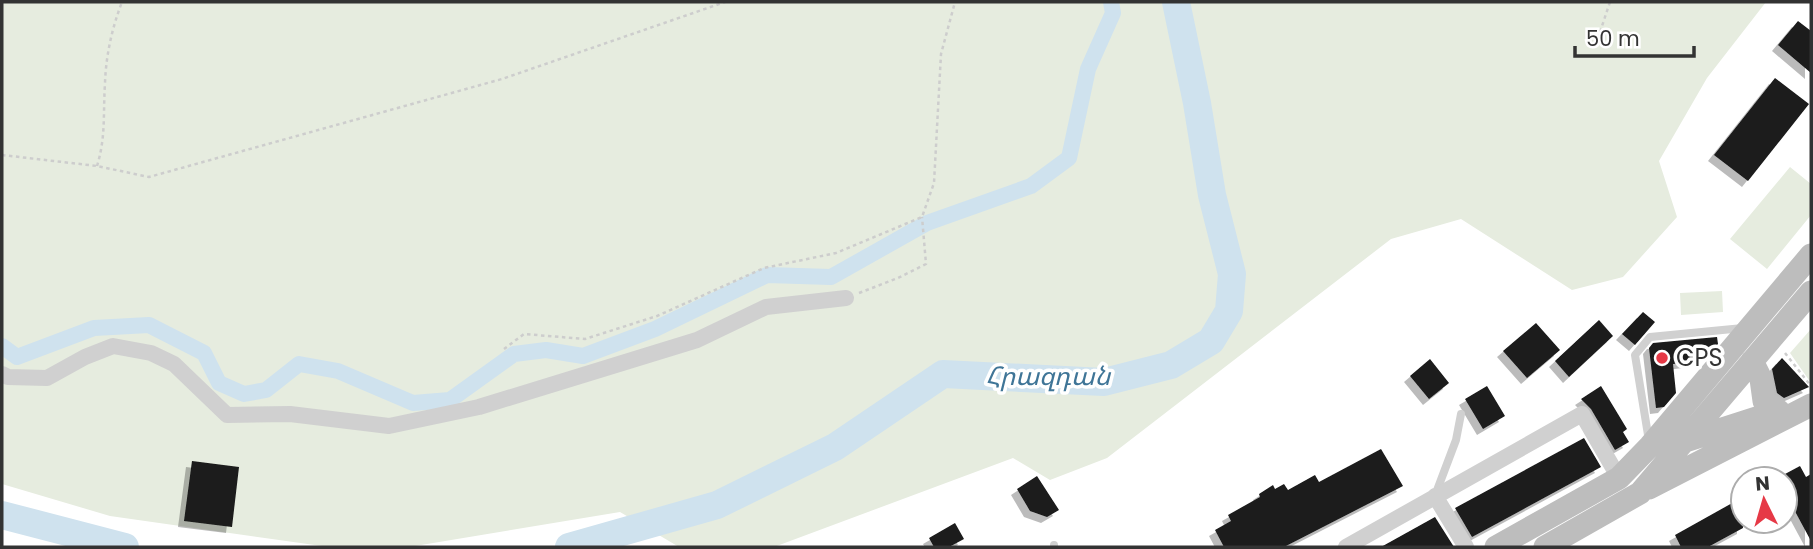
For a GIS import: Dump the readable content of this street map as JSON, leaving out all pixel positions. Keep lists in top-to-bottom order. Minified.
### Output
{"water":["Հրազդան"],"places":["CPS"],"scale_bar":"50 m","north":"top"}
